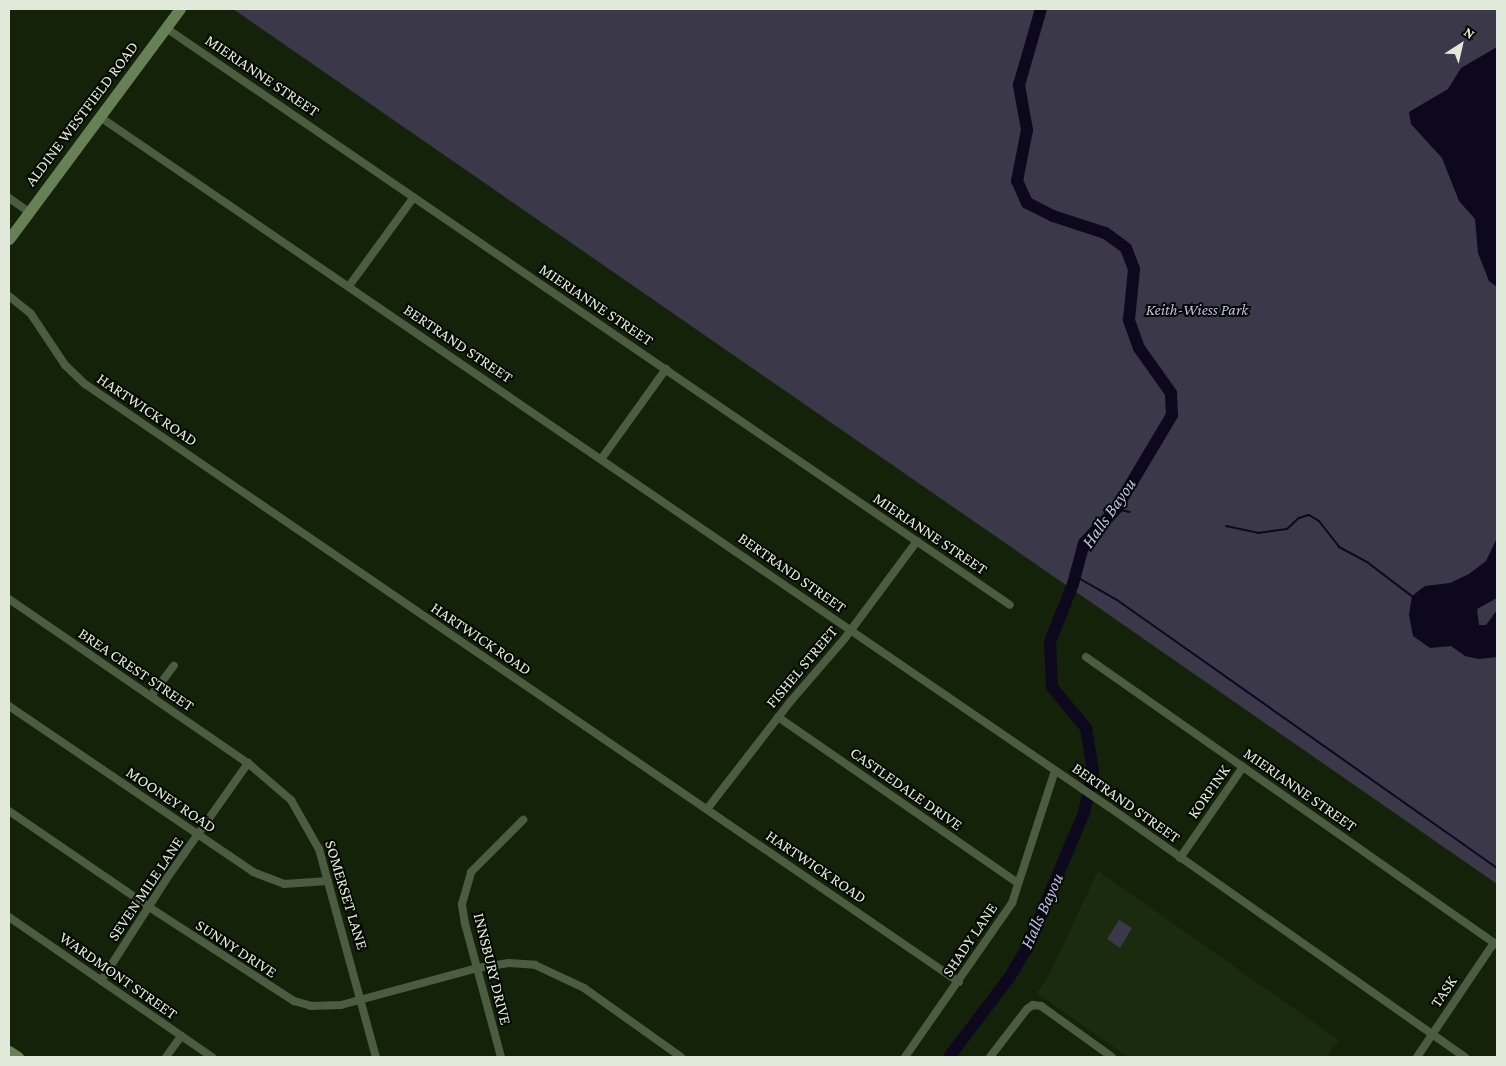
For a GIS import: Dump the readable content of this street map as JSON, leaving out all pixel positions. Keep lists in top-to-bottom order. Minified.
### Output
{"streets":{"main road":["ALDINE WESTFIELD ROAD"],"street":["MIERIANNE STREET","BERTRAND STREET","HARTWICK ROAD","FISHEL STREET","BREA CREST STREET","CASTLEDALE DRIVE","KORPINK","MOONEY ROAD","SEVEN MILE LANE","SOMERSET LANE","SHADY LANE","SUNNY DRIVE","INNSBURY DRIVE","WARDMONT STREET","TASK"]},"crossings":[["MIERIANNE STREET","ALDINE WESTFIELD ROAD"],["MIERIANNE STREET","FISHEL STREET"],["MIERIANNE STREET","KORPINK"],["MIERIANNE STREET","TASK"],["ALDINE WESTFIELD ROAD","BERTRAND STREET"],["BERTRAND STREET","FISHEL STREET"],["BERTRAND STREET","KORPINK"],["BERTRAND STREET","SHADY LANE"],["BERTRAND STREET","TASK"],["HARTWICK ROAD","FISHEL STREET"],["HARTWICK ROAD","SHADY LANE"],["FISHEL STREET","CASTLEDALE DRIVE"],["BREA CREST STREET","SEVEN MILE LANE"],["BREA CREST STREET","SOMERSET LANE"],["CASTLEDALE DRIVE","SHADY LANE"],["MOONEY ROAD","SEVEN MILE LANE"],["MOONEY ROAD","SOMERSET LANE"],["SEVEN MILE LANE","SOMERSET LANE"],["SEVEN MILE LANE","SUNNY DRIVE"],["SEVEN MILE LANE","WARDMONT STREET"],["SOMERSET LANE","SUNNY DRIVE"],["SUNNY DRIVE","INNSBURY DRIVE"]],"water":["Halls Bayou"],"parks":["Keith-Wiess Park"],"north":"top right"}
